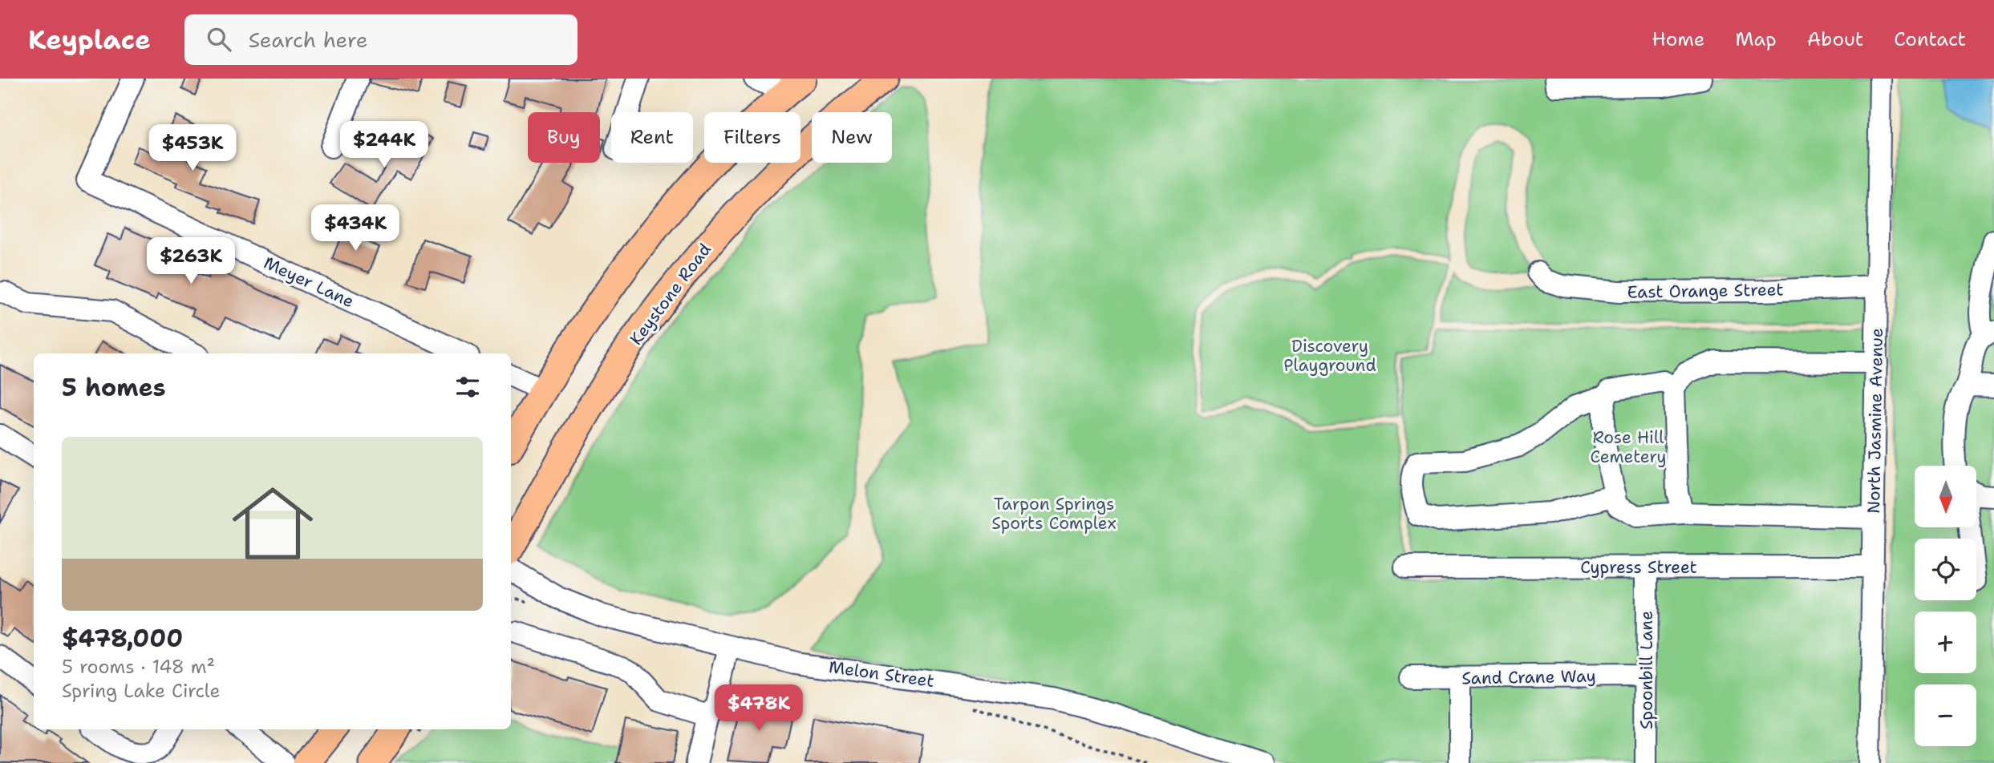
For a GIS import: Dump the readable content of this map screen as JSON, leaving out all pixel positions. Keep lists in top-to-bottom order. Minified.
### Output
{"streets":{"main road":["Keystone Road"],"street":["Meyer Lane","East Orange Street","North Jasmine Avenue","Cypress Street","Spoonbill Lane","Melon Street","Sand Crane Way"]},"crossings":[["East Orange Street","North Jasmine Avenue"],["North Jasmine Avenue","Cypress Street"],["Spoonbill Lane","Sand Crane Way"]],"parks":["Discovery Playground","Rose Hill Cemetery","Tarpon Springs Sports Complex"],"north":"bottom","page":{"header":"Keyplace","search":"Search here","nav":["Home","Map","About","Contact"],"chip":["Buy","Rent","Filters","New"],"price":["$244K","$453K","$434K","$263K","$478K"],"heading":"5 homes","list":[{"name":"$478,000","note":"5 rooms · 148 m² · Spring Lake Circle"}],"map_buttons":["+","−"]}}
